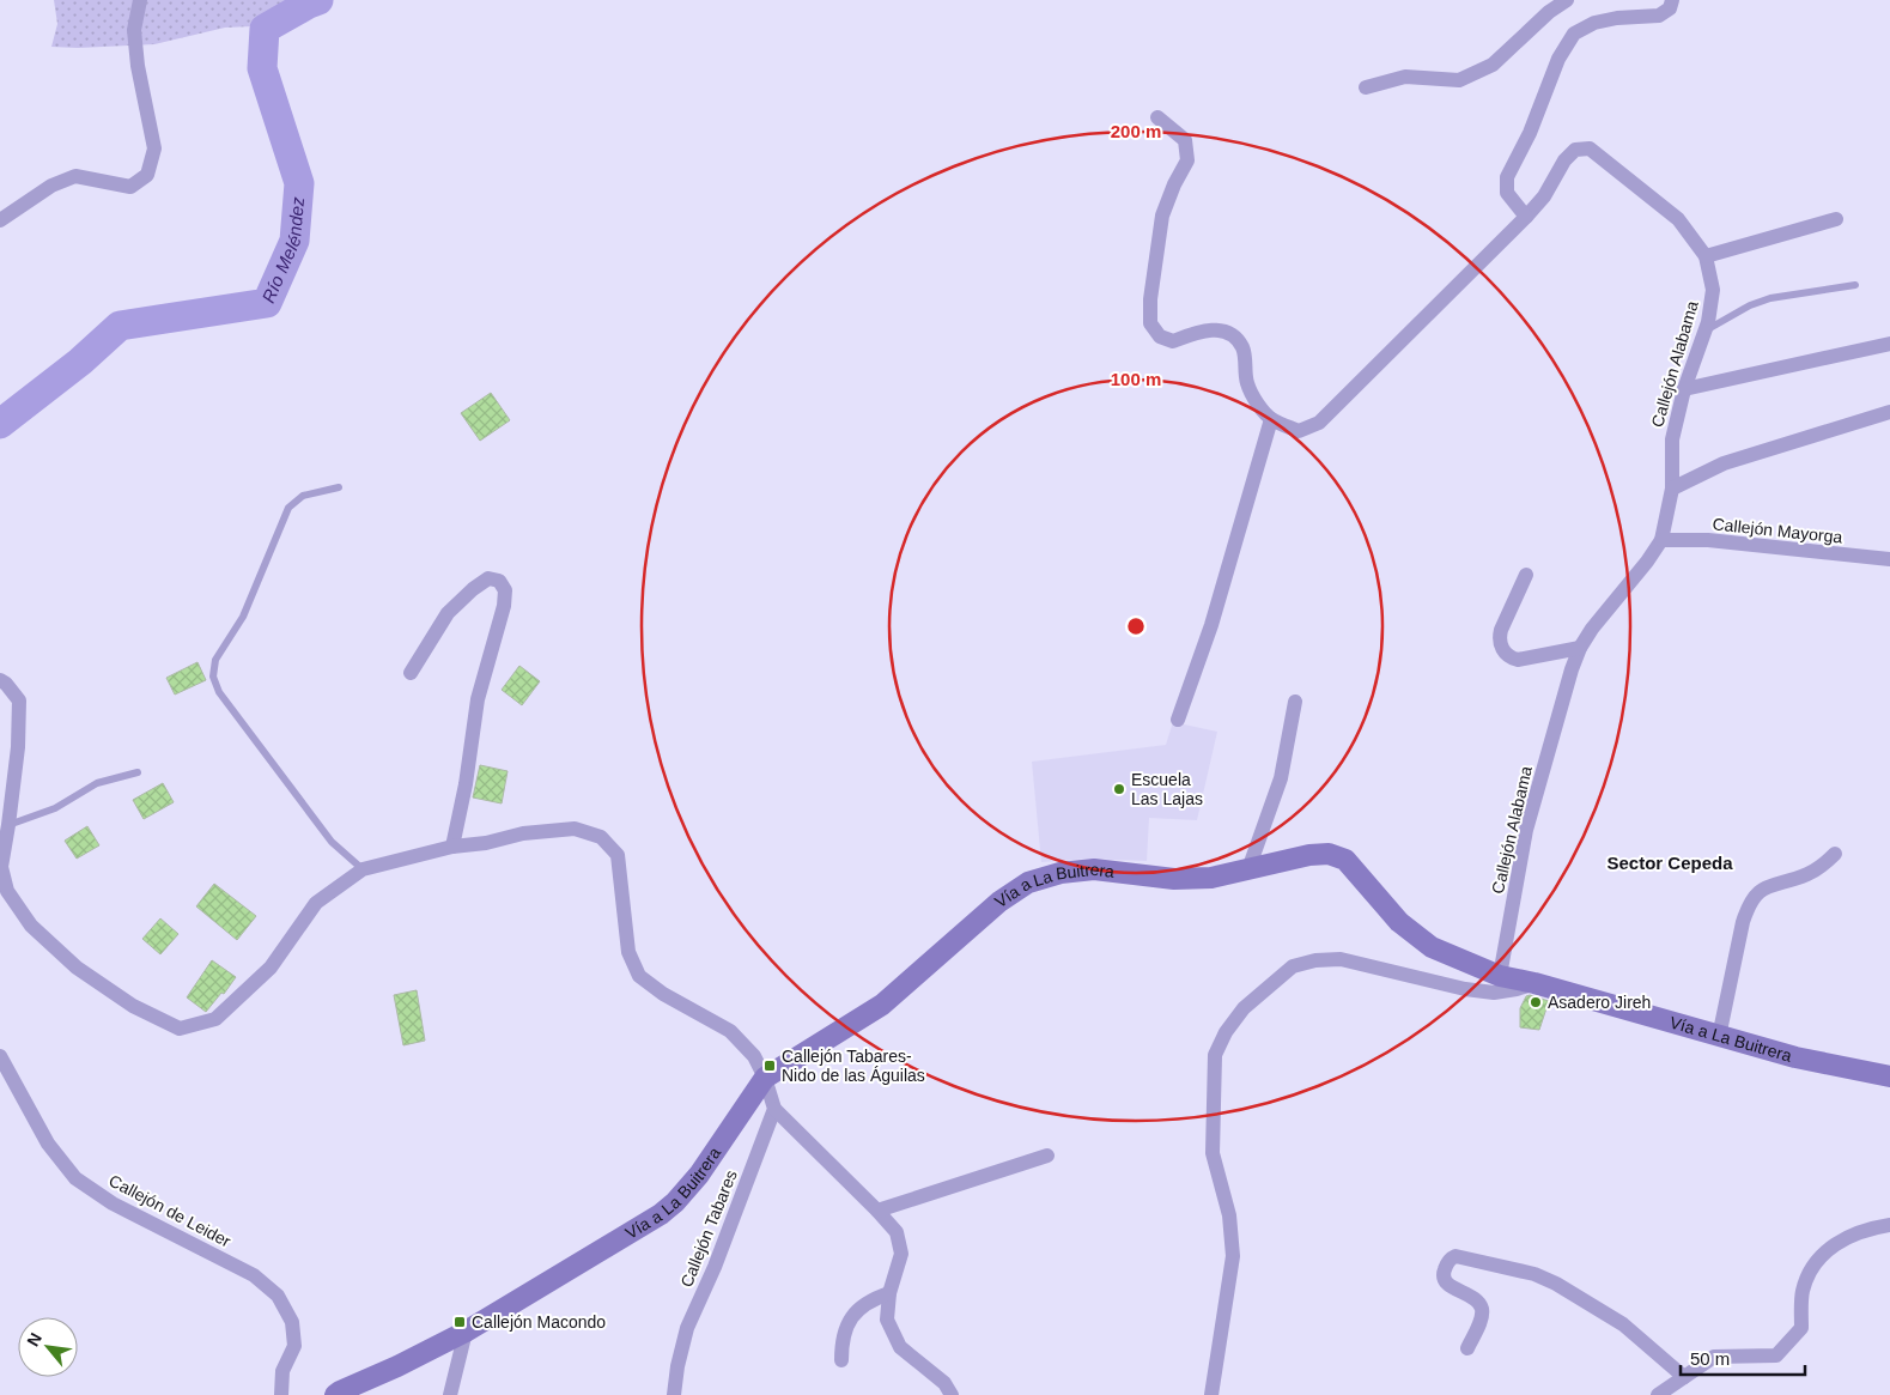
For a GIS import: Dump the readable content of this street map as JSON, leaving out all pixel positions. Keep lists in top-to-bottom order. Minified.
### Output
{"streets":{"street":["Callejón Alabama","Callejón Mayorga","Vía a La Buitrera","Callejón de Leider","Callejón Tabares"]},"crossings":[["Callejón Alabama","Callejón Mayorga"],["Callejón Alabama","Vía a La Buitrera"]],"districts":["Sector Cepeda"],"water":["Río Meléndez"],"places":{"other":["Escuela Las Lajas","Asadero Jireh"],"transit":["Callejón Tabares- Nido de las Águilas","Callejón Macondo"]},"scale_bar":"50 m","north":"top left","rings":["200 m","100 m"]}
